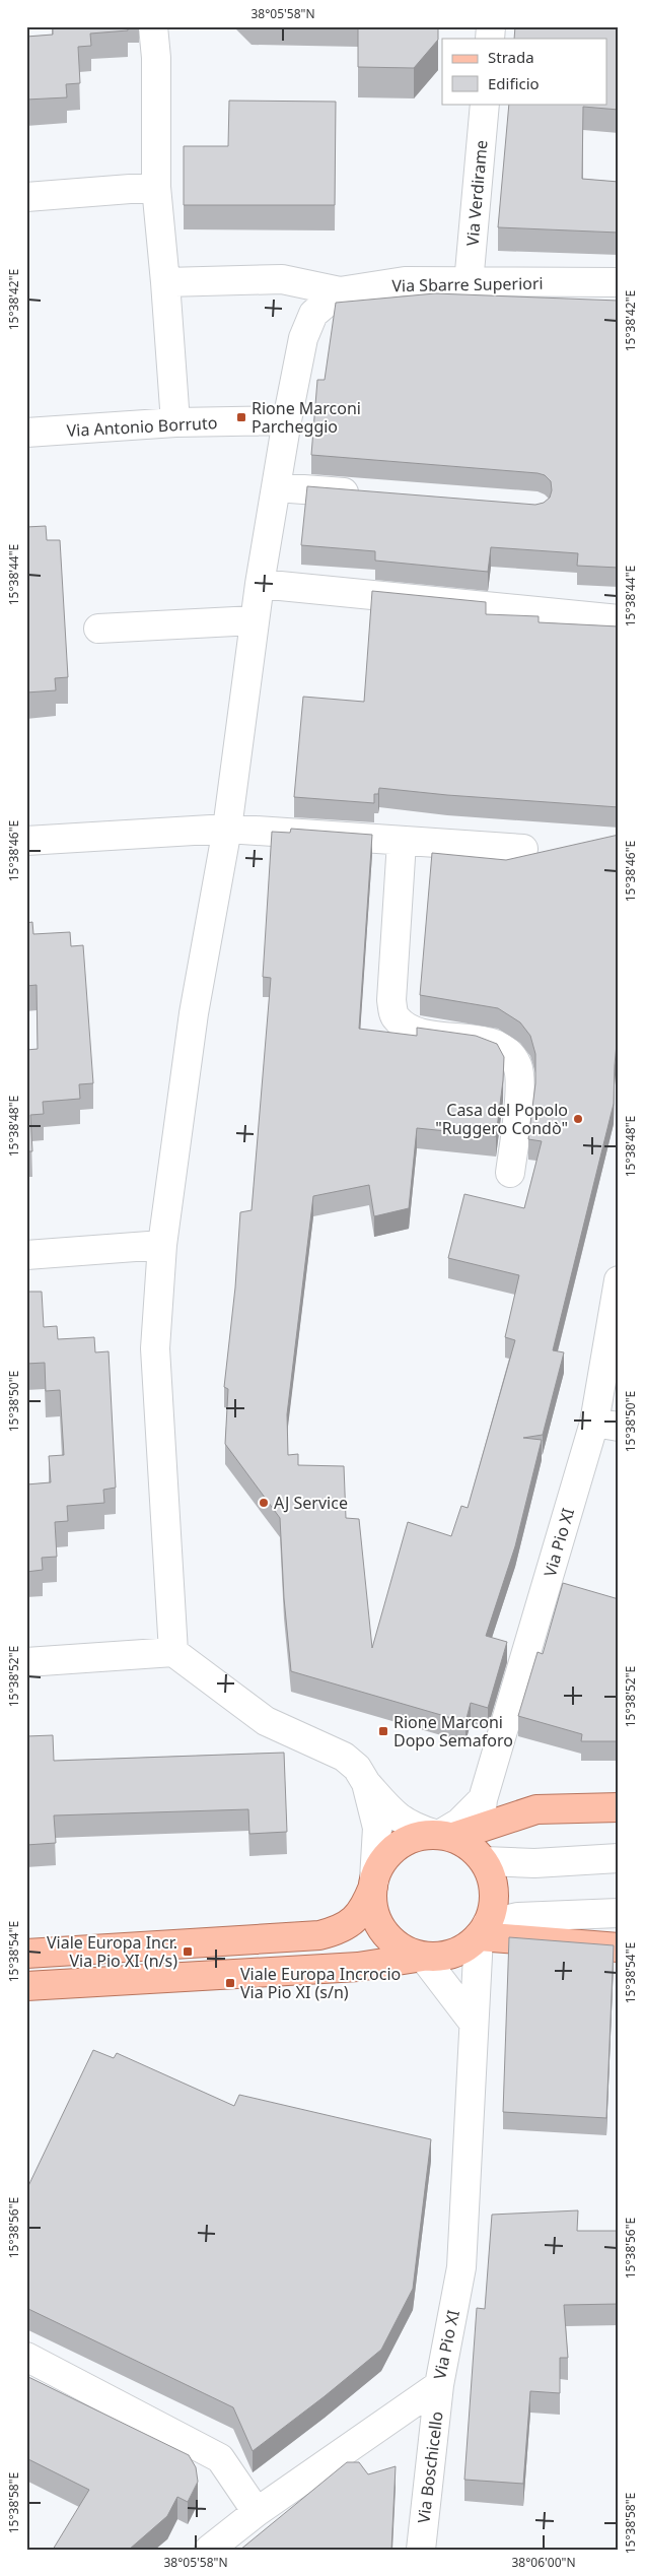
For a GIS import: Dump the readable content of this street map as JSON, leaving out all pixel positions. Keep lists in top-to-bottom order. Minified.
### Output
{"streets":{"street":["Via Verdirame","Via Sbarre Superiori","Via Antonio Borruto","Via Pio XI","Via Boschicello"]},"crossings":[["Via Verdirame","Via Sbarre Superiori"],["Via Pio XI","Via Boschicello"]],"places":{"transit":["Rione Marconi Parcheggio","Rione Marconi Dopo Semaforo","Viale Europa Incr. Via Pio XI (n/s)","Viale Europa Incrocio Via Pio XI (s/n)"],"other":["Casa del Popolo \"Ruggero Condò\"","AJ Service"]},"legend":["Strada","Edificio"],"coordinates":["38°05'58\"N","15°38'42\"E","15°38'44\"E","15°38'46\"E","15°38'48\"E","15°38'50\"E","15°38'52\"E","15°38'54\"E","15°38'56\"E","15°38'58\"E","38°06'00\"N"]}
